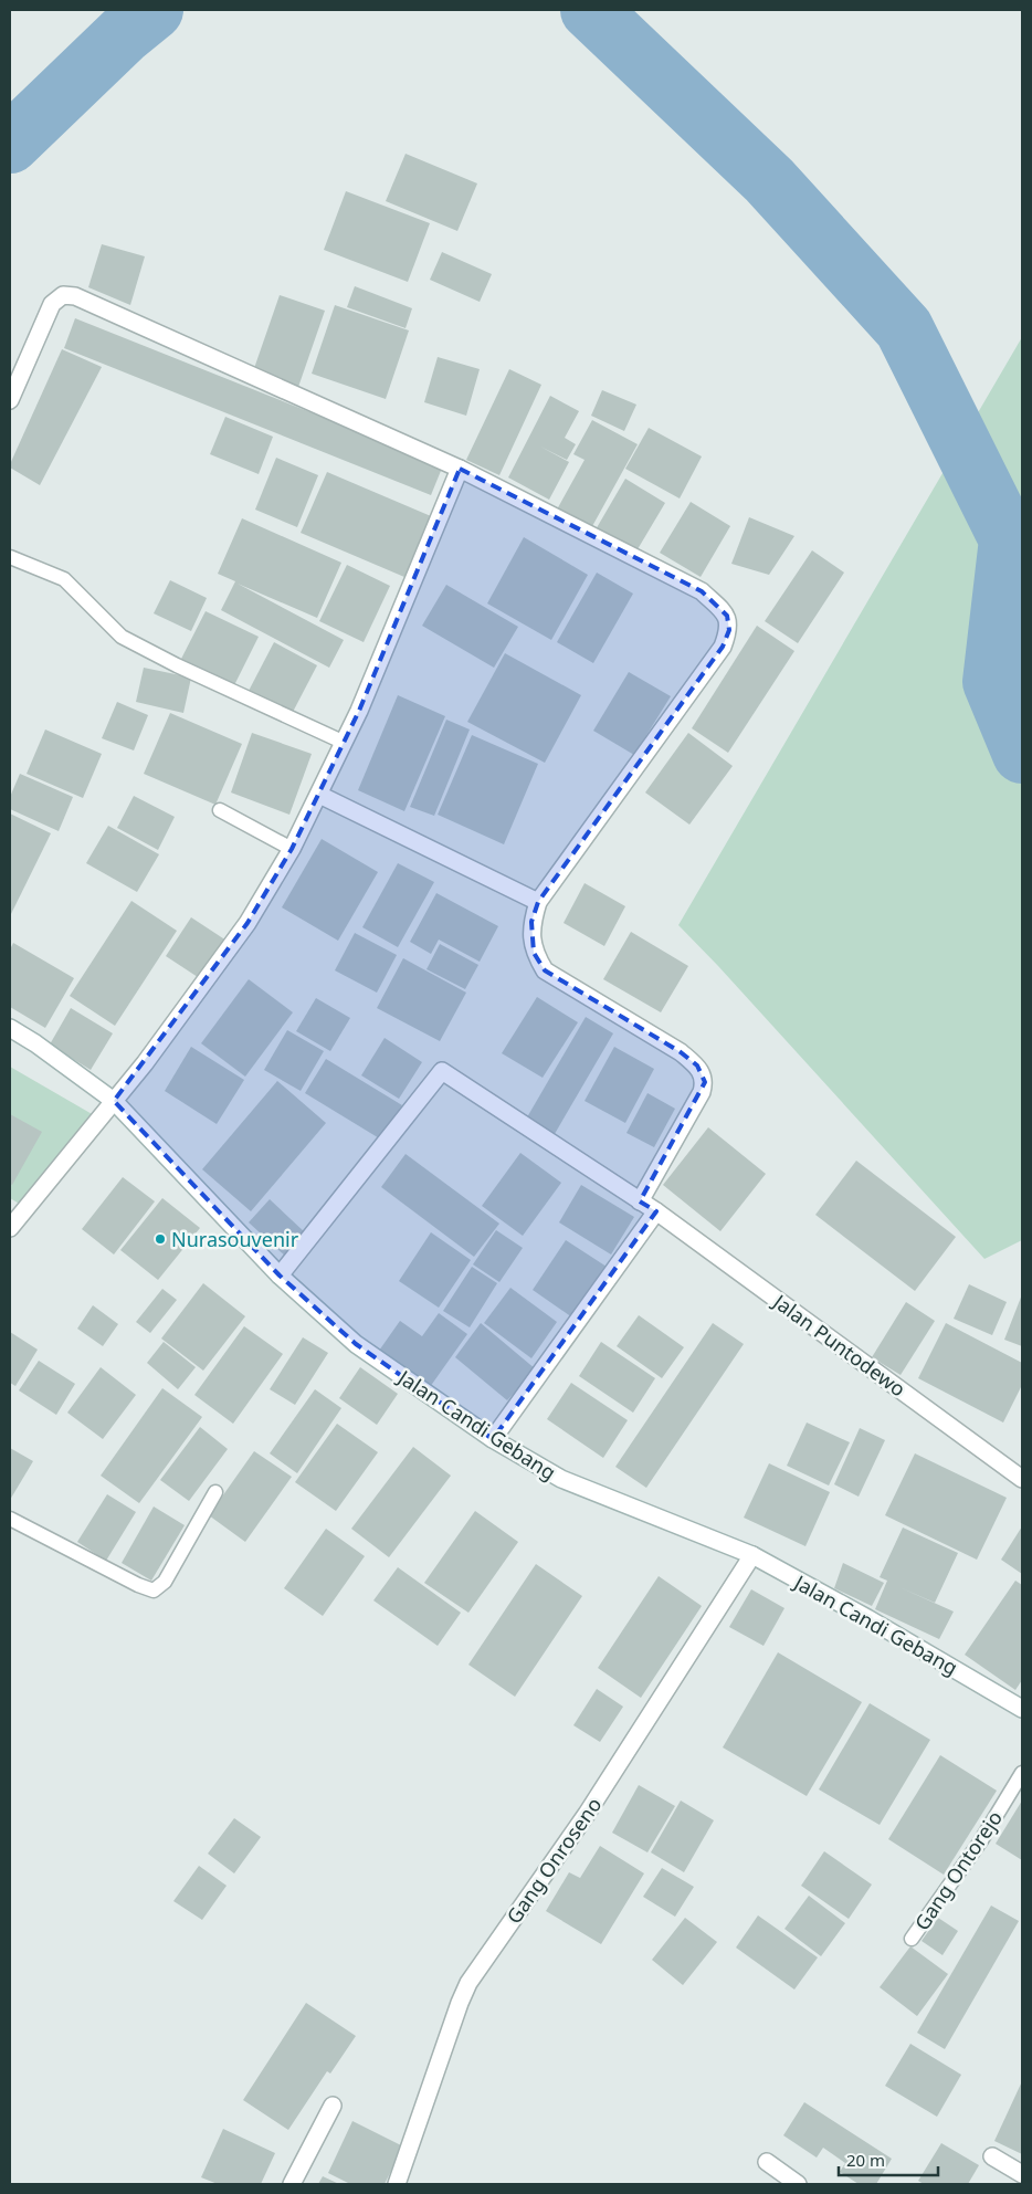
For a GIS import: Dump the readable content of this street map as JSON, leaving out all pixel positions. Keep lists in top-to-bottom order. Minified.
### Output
{"streets":{"street":["Jalan Puntodewo","Jalan Candi Gebang","Gang Onroseno"],"lane":["Gang Ontorejo"]},"crossings":[["Jalan Puntodewo","Jalan Candi Gebang"],["Jalan Candi Gebang","Gang Onroseno"]],"places":["Nurasouvenir"],"scale_bar":"20 m"}
